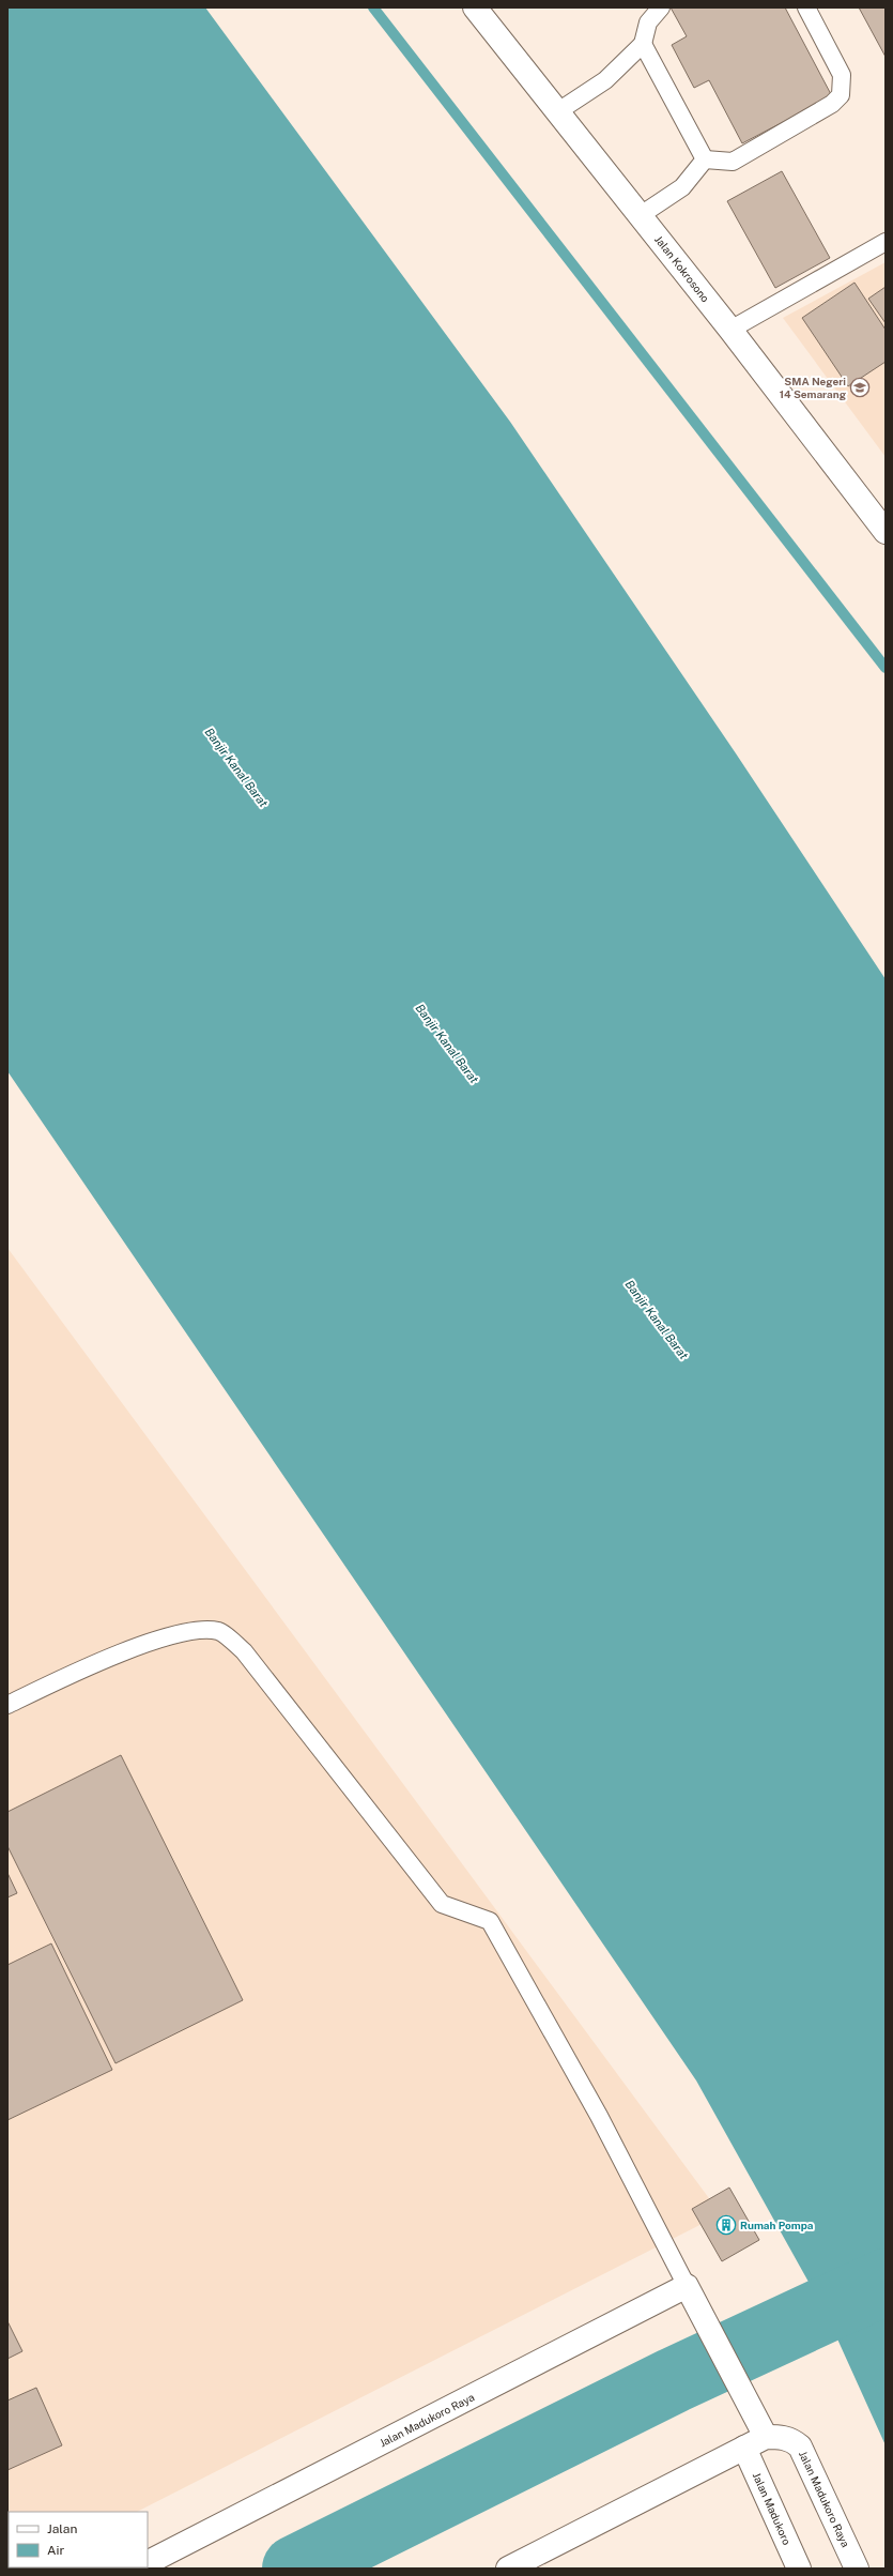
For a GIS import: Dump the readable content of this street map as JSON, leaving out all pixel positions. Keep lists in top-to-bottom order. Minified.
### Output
{"streets":{"street":["Jalan Kokrosono","Jalan Madukoro Raya","Jalan Madukoro"]},"water":["Banjir Kanal Barat"],"places":{"school or university":["SMA Negeri 14 Semarang"],"building":["Rumah Pompa"]},"legend":["Jalan","Air"]}
